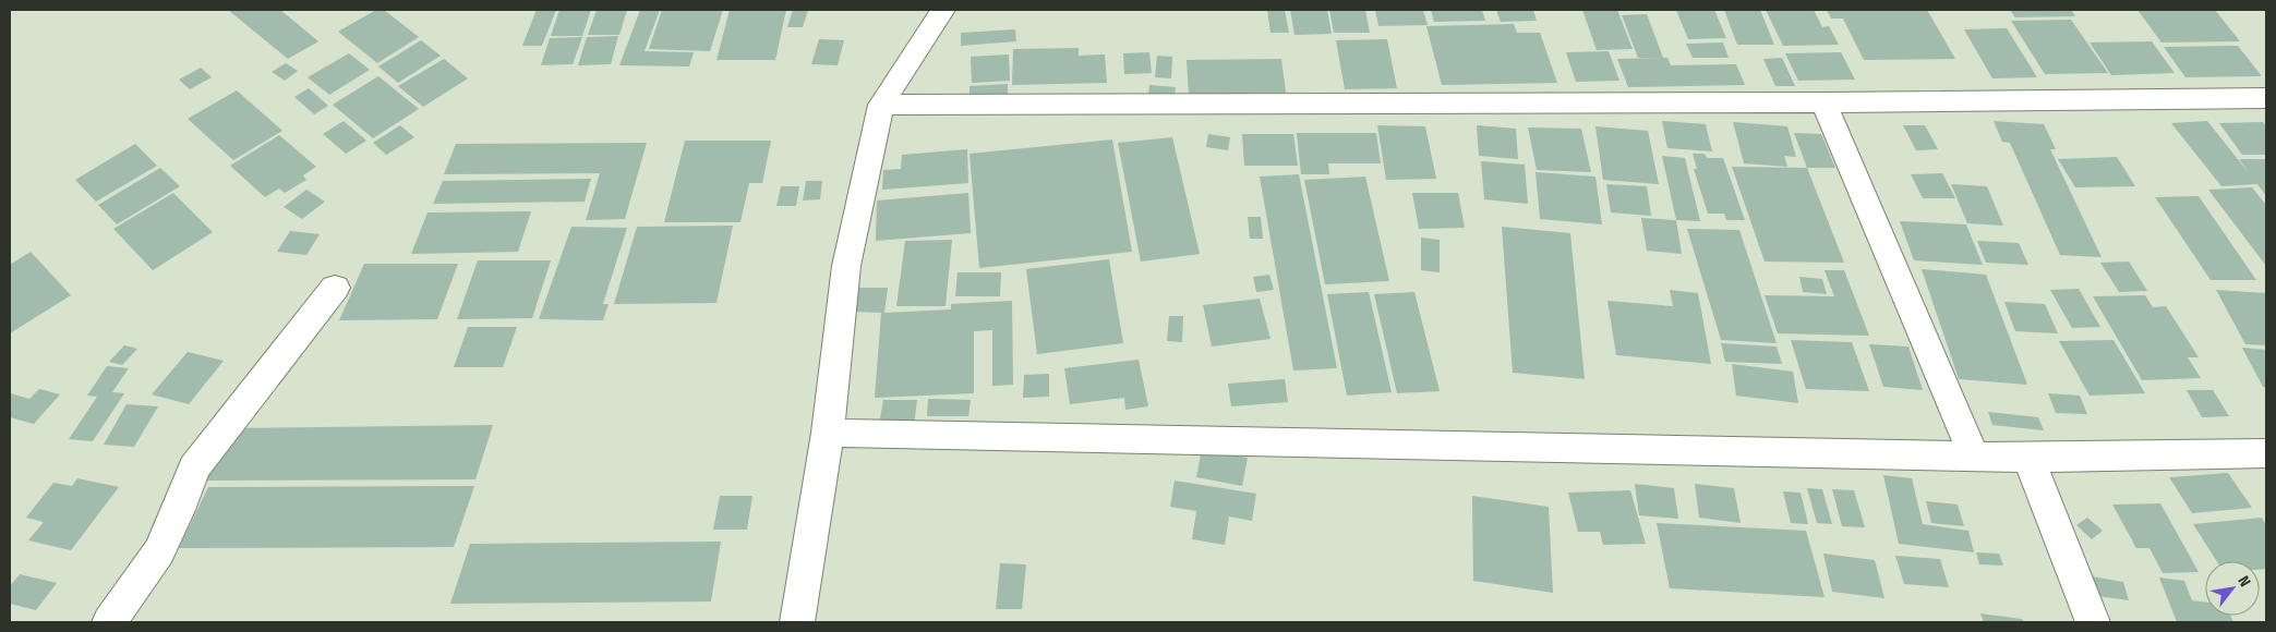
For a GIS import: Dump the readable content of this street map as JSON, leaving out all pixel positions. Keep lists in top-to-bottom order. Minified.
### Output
{"north":"top right"}
